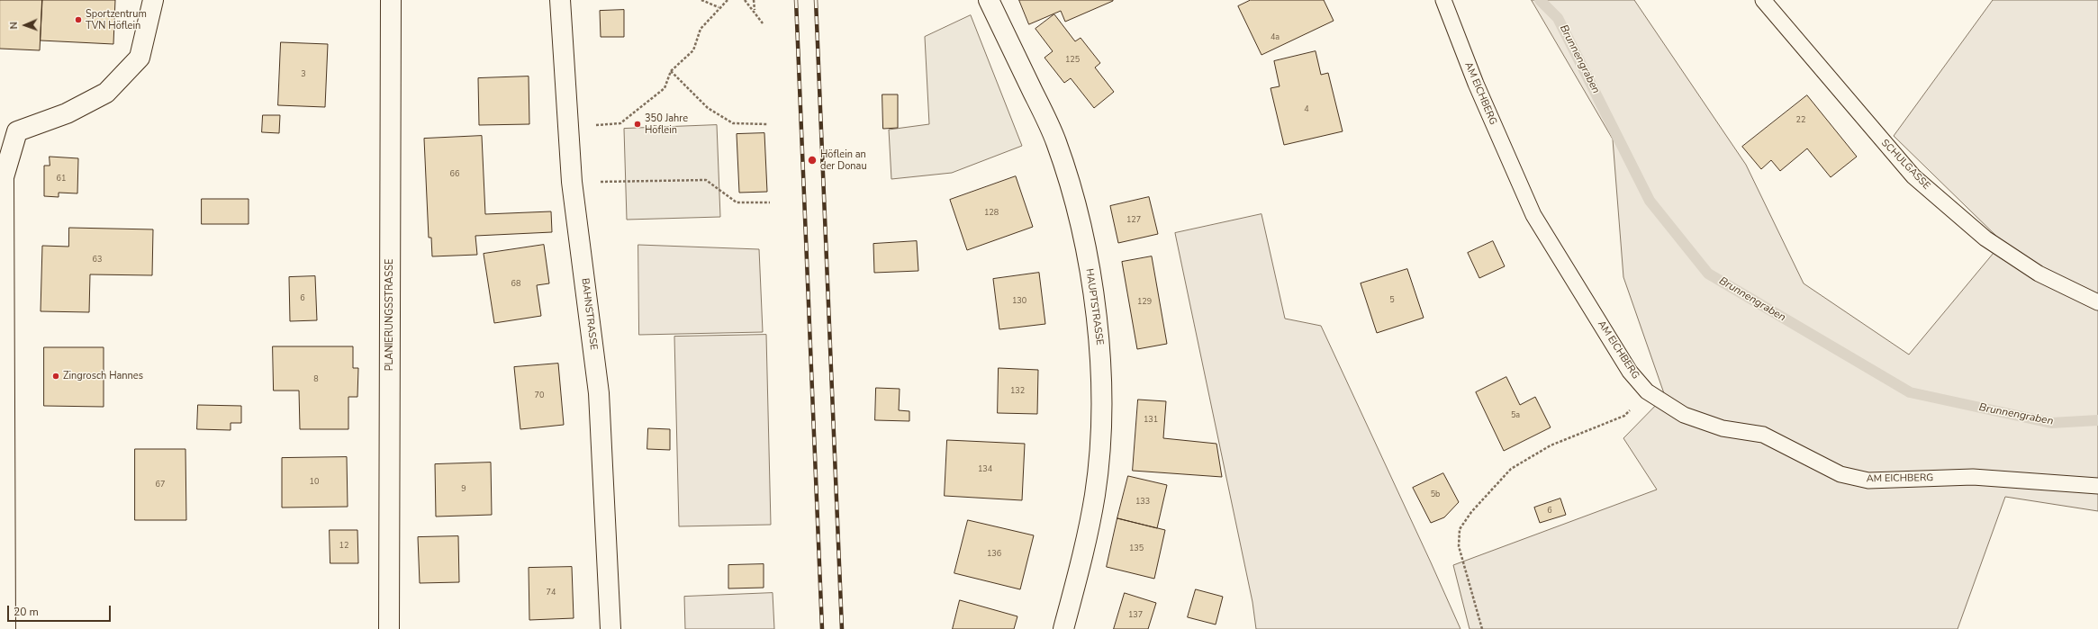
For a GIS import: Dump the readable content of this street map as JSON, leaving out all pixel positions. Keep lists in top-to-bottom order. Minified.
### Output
{"streets":{"street":["HAUPTSTRASSE","BAHNSTRASSE","PLANIERUNGSSTRASSE"],"lane":["AM EICHBERG","SCHULGASSE"]},"water":["Brunnengraben"],"places":["Sportzentrum TVN Höflein","350 Jahre Höflein","Höflein an der Donau","Zingrosch Hannes"],"house_numbers":["4a","125","3","4","22","66","61","128","127","63","68","6","5","130","129","8","132","70","5a","131","134","10","67","9","5b","133","6","12","135","136","74","137"],"scale_bar":"20 m","north":"left"}
